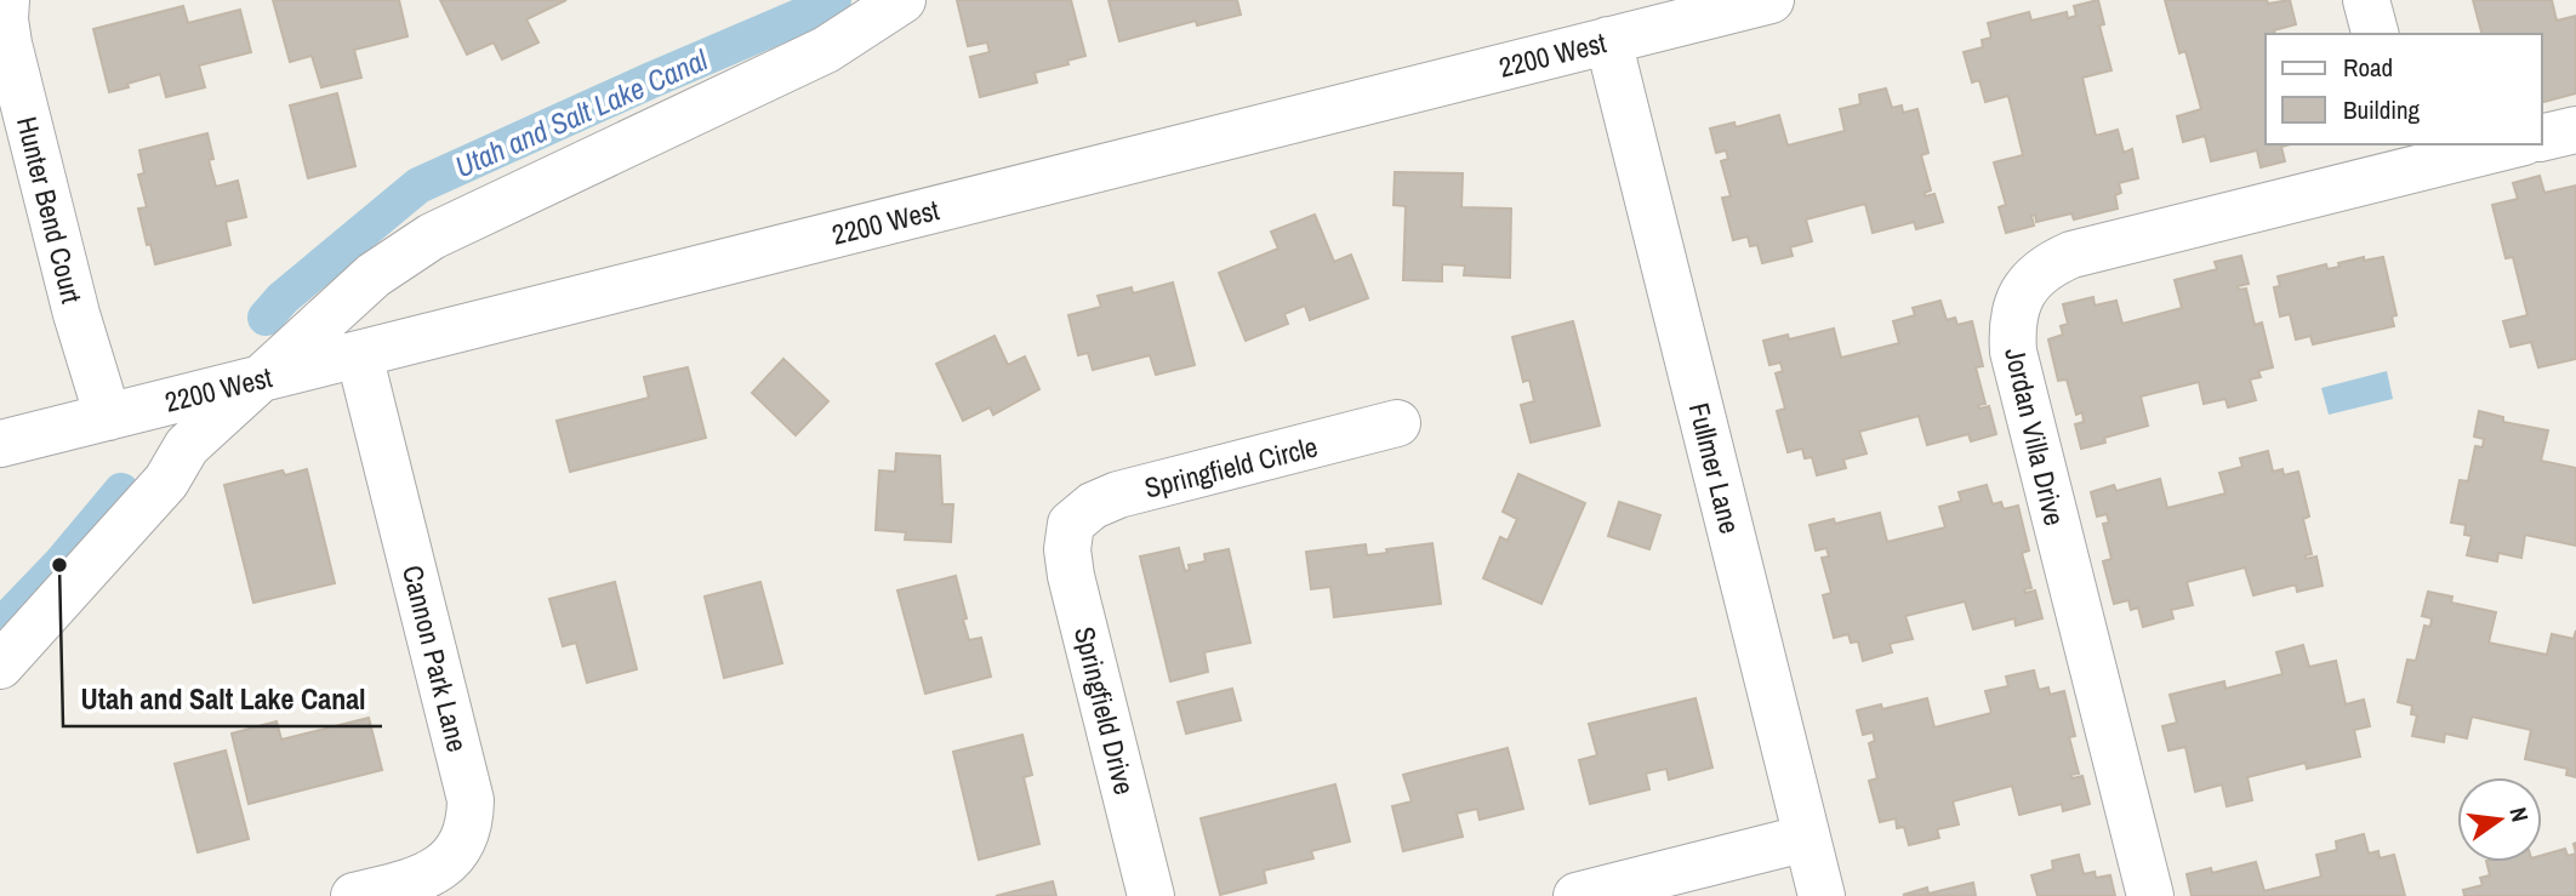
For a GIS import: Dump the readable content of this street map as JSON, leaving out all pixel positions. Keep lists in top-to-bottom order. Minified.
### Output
{"streets":{"street":["2200 West","Hunter Bend Court","Jordan Villa Drive","Springfield Circle","Fullmer Lane","Cannon Park Lane","Springfield Drive"]},"crossings":[["2200 West","Hunter Bend Court"],["2200 West","Fullmer Lane"],["2200 West","Cannon Park Lane"],["Springfield Circle","Springfield Drive"]],"water":["Utah and Salt Lake Canal"],"places":["Utah and Salt Lake Canal"],"legend":["Road","Building"],"north":"right"}
